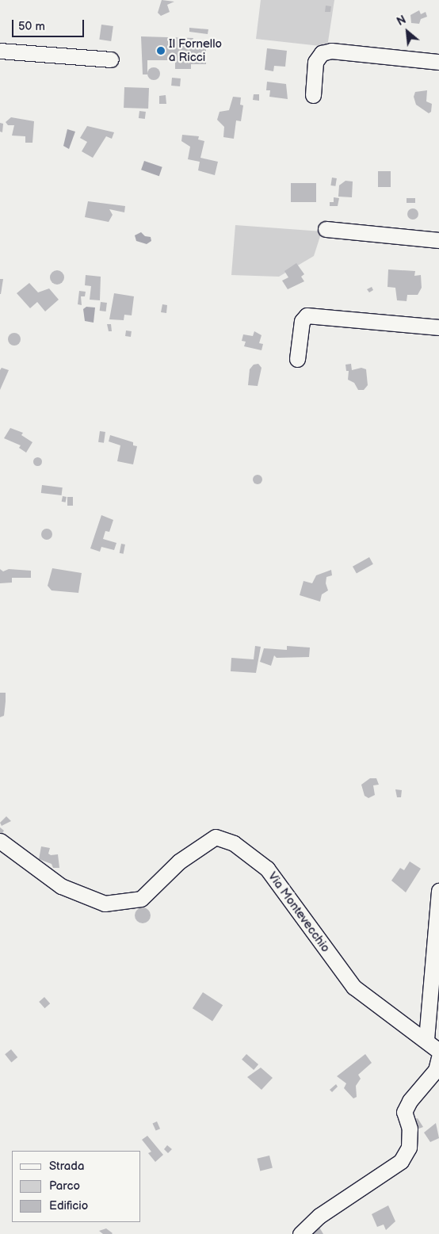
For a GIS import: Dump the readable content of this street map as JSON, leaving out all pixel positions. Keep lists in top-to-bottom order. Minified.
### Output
{"streets":{"street":["Via Montevecchio"]},"places":["Il Fornello a Ricci"],"legend":["Strada","Parco","Edificio"],"scale_bar":"50 m","north":"top left"}
